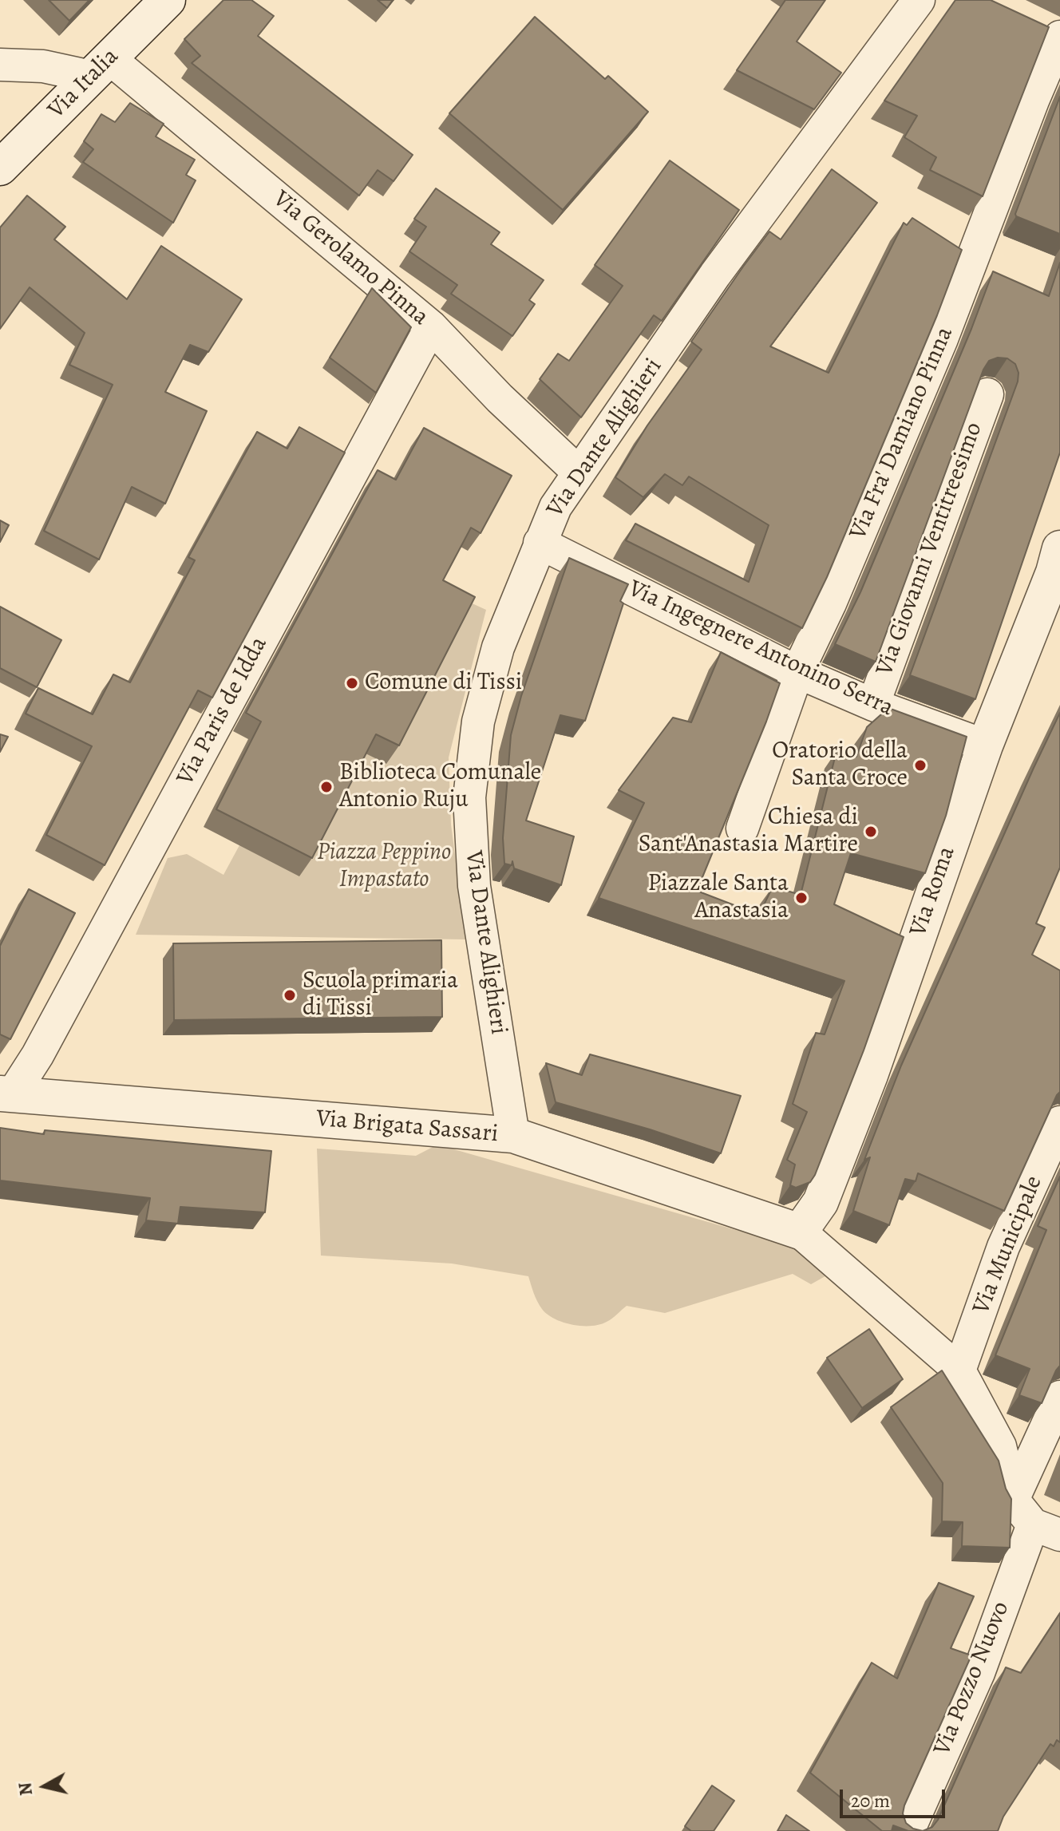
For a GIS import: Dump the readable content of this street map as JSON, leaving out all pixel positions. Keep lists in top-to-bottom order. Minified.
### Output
{"streets":{"street":["Via Italia","Via Gerolamo Pinna","Via Fra' Damiano Pinna","Via Dante Alighieri","Via Giovanni Ventitreesimo","Via Ingegnere Antonino Serra","Via Paris de Idda","Via Roma","Via Brigata Sassari","Via Municipale","Via Pozzo Nuovo"]},"crossings":[["Via Italia","Via Gerolamo Pinna"],["Via Gerolamo Pinna","Via Dante Alighieri"],["Via Gerolamo Pinna","Via Paris de Idda"],["Via Fra' Damiano Pinna","Via Ingegnere Antonino Serra"],["Via Dante Alighieri","Via Ingegnere Antonino Serra"],["Via Dante Alighieri","Via Brigata Sassari"],["Via Giovanni Ventitreesimo","Via Ingegnere Antonino Serra"],["Via Ingegnere Antonino Serra","Via Roma"],["Via Paris de Idda","Via Brigata Sassari"],["Via Roma","Via Brigata Sassari"]],"parks":["Piazza Peppino Impastato"],"places":["Comune di Tissi","Oratorio della Santa Croce","Biblioteca Comunale Antonio Ruju","Chiesa di Sant'Anastasia Martire","Piazzale Santa Anastasia","Scuola primaria di Tissi"],"scale_bar":"20 m","north":"left"}
